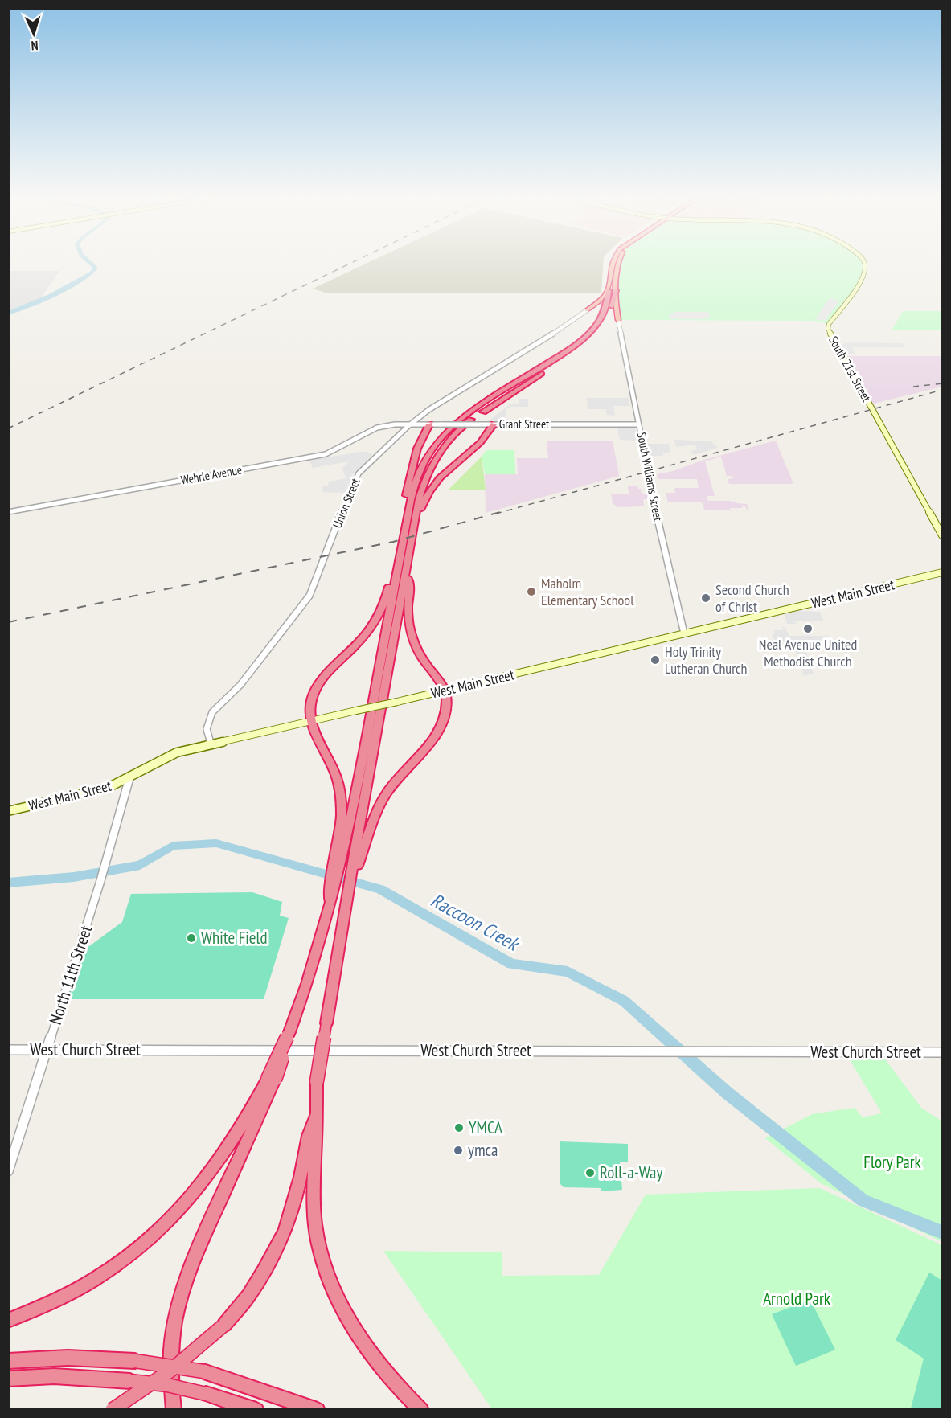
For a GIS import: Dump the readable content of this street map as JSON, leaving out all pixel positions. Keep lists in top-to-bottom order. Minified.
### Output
{"streets":{"main road":["South 21st Street","West Main Street"],"street":["Grant Street","Wehrle Avenue","South Williams Street","Union Street","North 11th Street","West Church Street"]},"crossings":[["Grant Street","Wehrle Avenue"],["Grant Street","South Williams Street"],["Grant Street","Union Street"],["Wehrle Avenue","Union Street"],["South Williams Street","West Main Street"],["Union Street","West Main Street"],["West Main Street","North 11th Street"],["North 11th Street","West Church Street"]],"water":["Raccoon Creek"],"parks":["Flory Park","Arnold Park"],"places":["Maholm Elementary School","Second Church of Christ","Neal Avenue United Methodist Church","Holy Trinity Lutheran Church","White Field","YMCA","ymca","Roll-a-Way"],"north":"bottom"}
